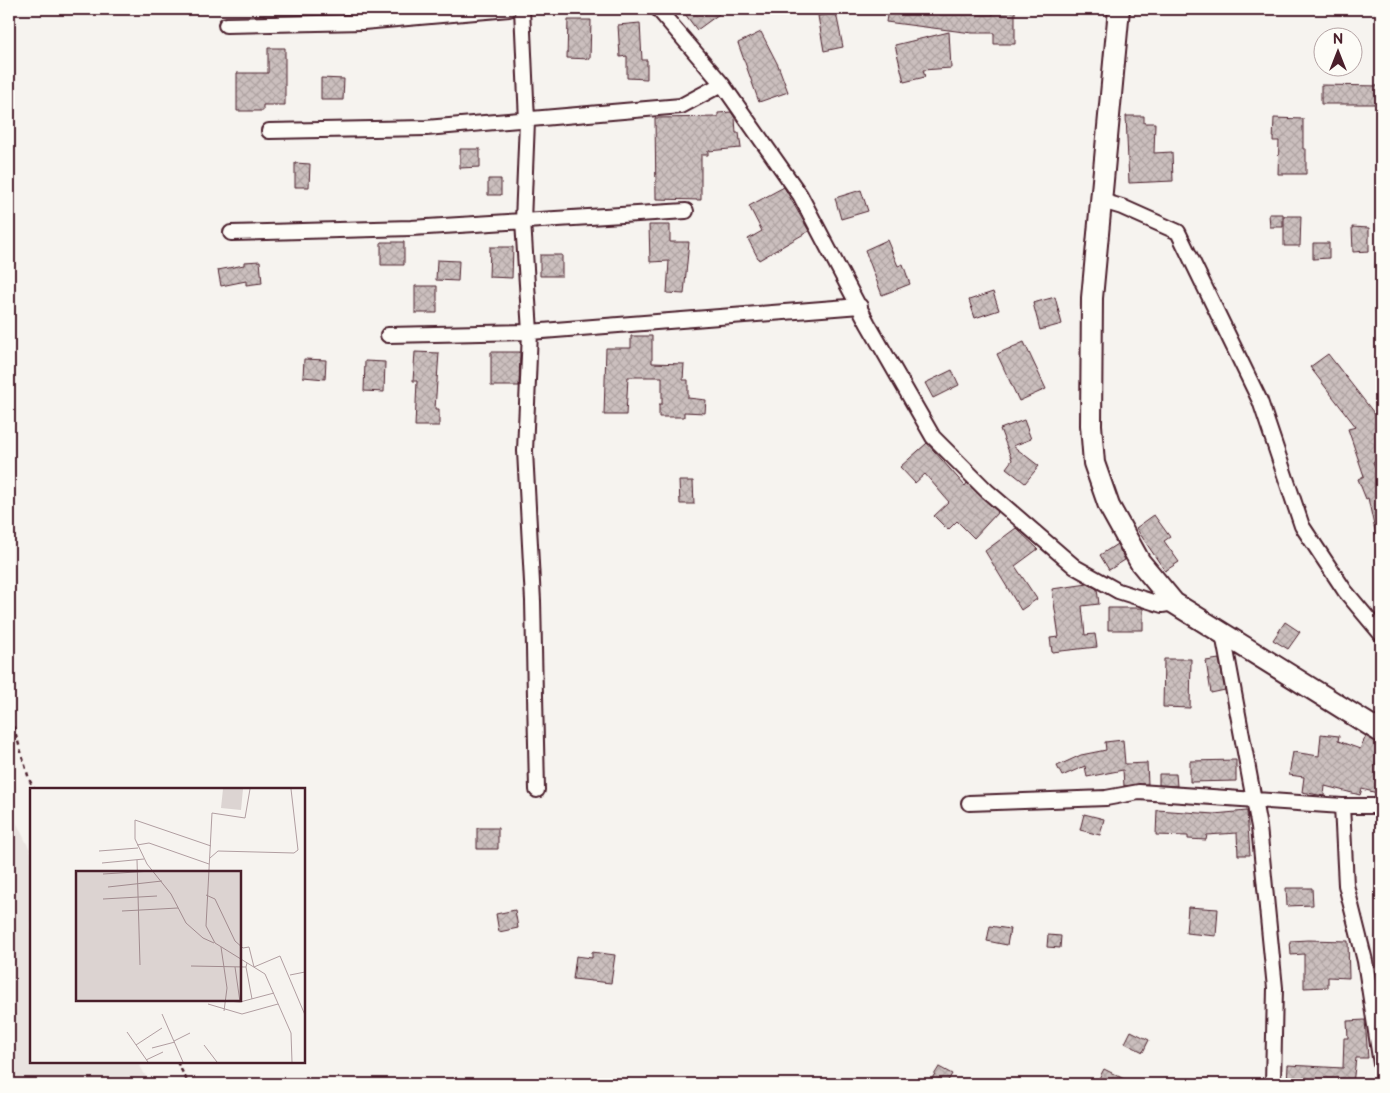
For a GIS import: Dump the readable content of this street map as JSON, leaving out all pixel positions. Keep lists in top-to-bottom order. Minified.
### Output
{"north":"top"}
